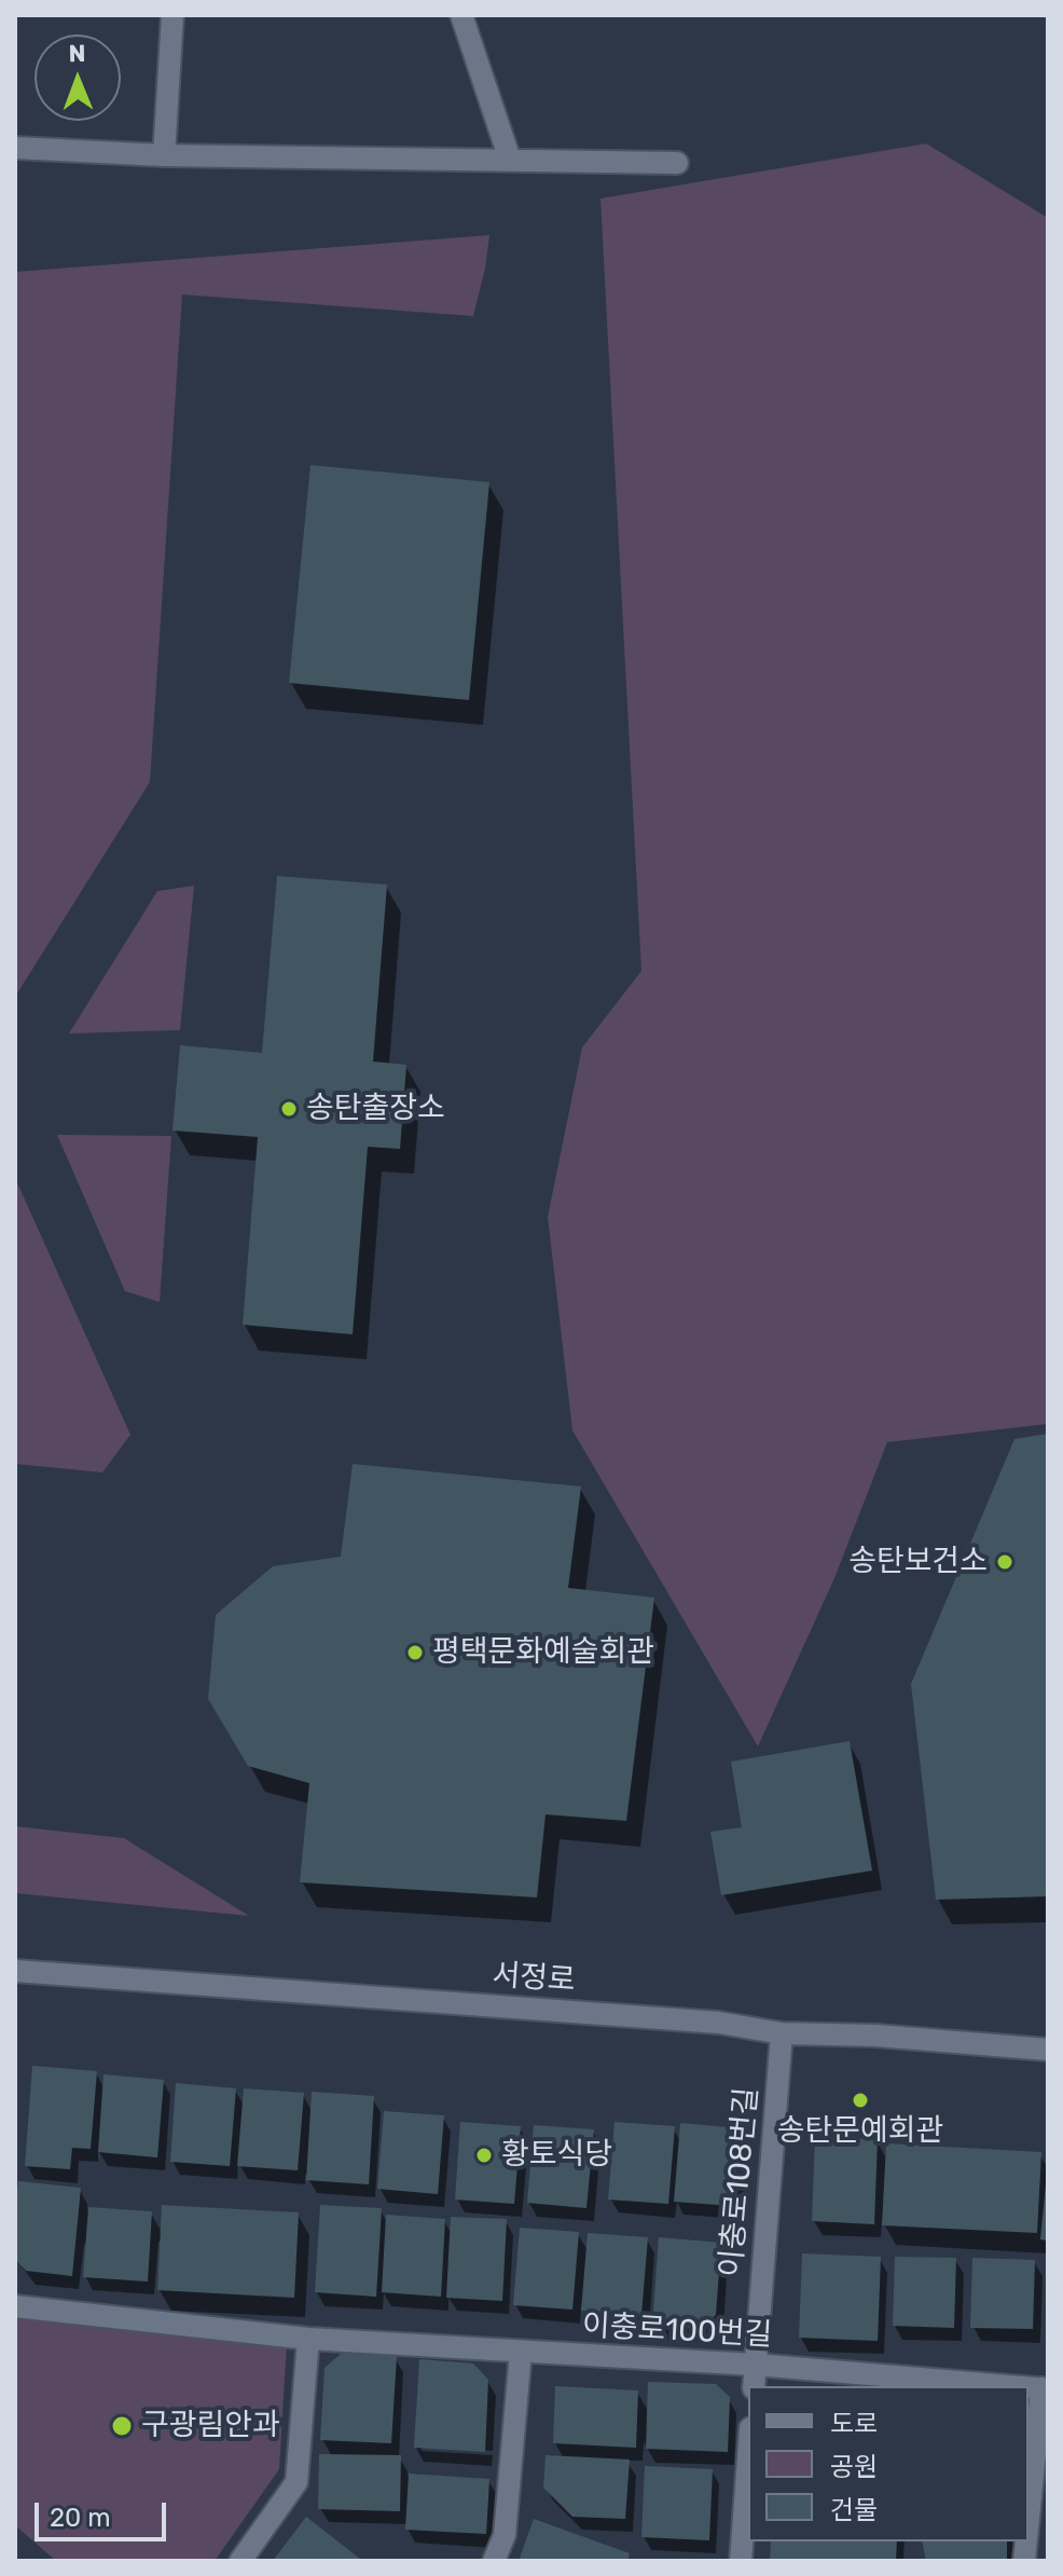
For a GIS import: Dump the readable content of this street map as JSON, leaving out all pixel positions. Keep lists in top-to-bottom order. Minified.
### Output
{"streets":{"street":["서정로","이충로108번길","이충로100번길"]},"crossings":[["서정로","이충로108번길"],["이충로108번길","이충로100번길"]],"places":["송탄출장소","송탄보건소","평택문화예술회관","송탄문예회관","황토식당","구광림안과"],"legend":["도로","공원","건물"],"scale_bar":"20 m","north":"top"}
